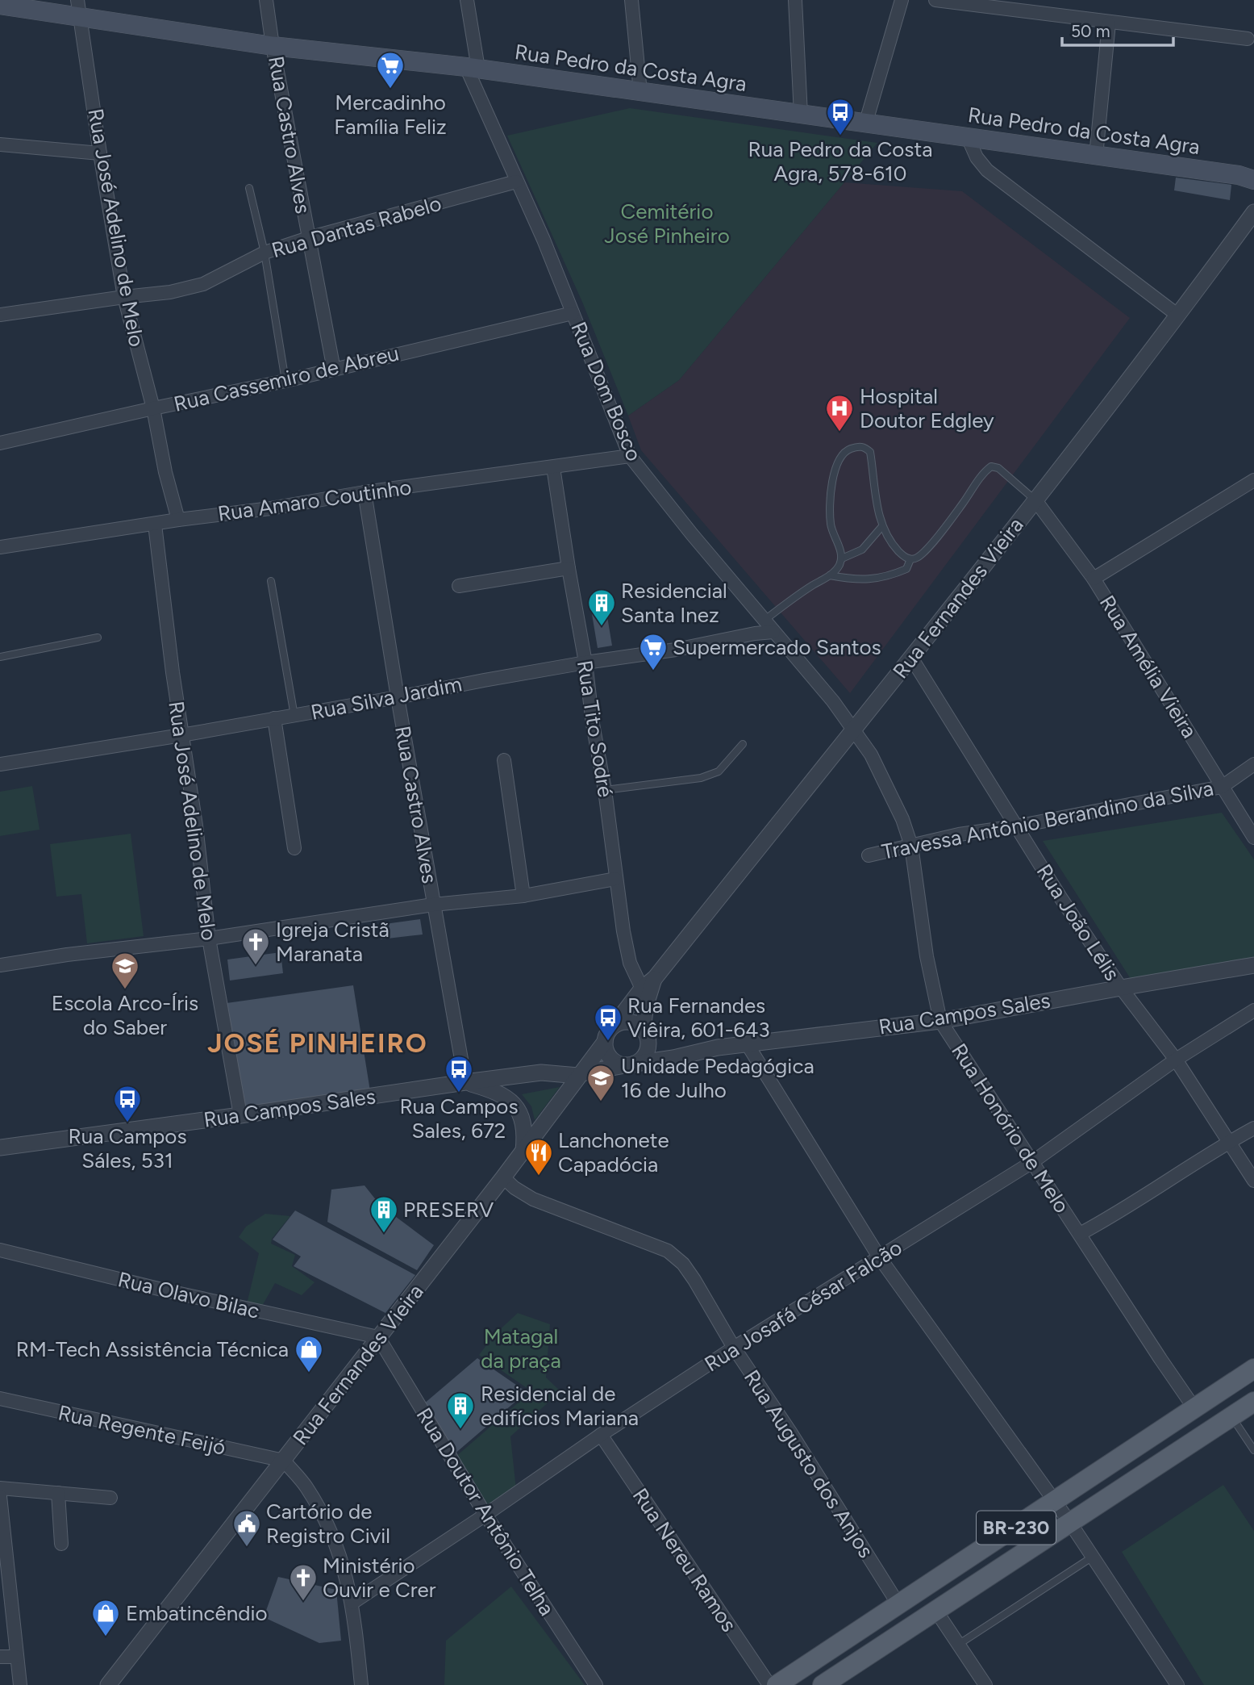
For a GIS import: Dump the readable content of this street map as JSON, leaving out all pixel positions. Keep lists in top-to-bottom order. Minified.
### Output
{"streets":{"main road":["Rua Pedro da Costa Agra","BR-230"],"street":["Rua Castro Alves","Rua Dantas Rabelo","Rua José Adelino de Melo","Rua Cassemiro de Abreu","Rua Dom Bosco","Rua Amaro Coutinho","Rua Fernandes Vieira","Rua Amélia Vieira","Rua Silva Jardim","Rua Tito Sodré","Travessa Antônio Berandino da Silva","Rua João Lélis","Rua Campos Sales","Rua Honório de Melo","Rua Olavo Bilac","Rua Josafá César Falcão","Rua Regente Feijó","Rua Augusto dos Anjos","Rua Doutor Antônio Telha","Rua Nereu Ramos"]},"crossings":[["Rua Pedro da Costa Agra","Rua Castro Alves"],["Rua Pedro da Costa Agra","Rua José Adelino de Melo"],["Rua Pedro da Costa Agra","Rua Dom Bosco"],["Rua Castro Alves","Rua Dantas Rabelo"],["Rua Castro Alves","Rua Cassemiro de Abreu"],["Rua Castro Alves","Rua Amaro Coutinho"],["Rua Castro Alves","Rua Silva Jardim"],["Rua Castro Alves","Rua Campos Sales"],["Rua Dantas Rabelo","Rua José Adelino de Melo"],["Rua Dantas Rabelo","Rua Dom Bosco"],["Rua José Adelino de Melo","Rua Cassemiro de Abreu"],["Rua José Adelino de Melo","Rua Amaro Coutinho"],["Rua José Adelino de Melo","Rua Silva Jardim"],["Rua José Adelino de Melo","Rua Campos Sales"],["Rua Cassemiro de Abreu","Rua Dom Bosco"],["Rua Dom Bosco","Rua Amaro Coutinho"],["Rua Dom Bosco","Rua Fernandes Vieira"],["Rua Dom Bosco","Rua Silva Jardim"],["Rua Dom Bosco","Rua Honório de Melo"],["Rua Amaro Coutinho","Rua Tito Sodré"],["Rua Fernandes Vieira","Rua Amélia Vieira"],["Rua Fernandes Vieira","Rua Tito Sodré"],["Rua Fernandes Vieira","Rua João Lélis"],["Rua Fernandes Vieira","Rua Campos Sales"],["Rua Fernandes Vieira","Rua Honório de Melo"],["Rua Fernandes Vieira","Rua Olavo Bilac"],["Rua Fernandes Vieira","Rua Regente Feijó"],["Rua Fernandes Vieira","Rua Augusto dos Anjos"],["Rua Fernandes Vieira","Rua Doutor Antônio Telha"],["Rua Amélia Vieira","Travessa Antônio Berandino da Silva"],["Rua Silva Jardim","Rua Tito Sodré"],["Travessa Antônio Berandino da Silva","Rua João Lélis"],["Travessa Antônio Berandino da Silva","Rua Honório de Melo"],["Rua João Lélis","Rua Campos Sales"],["Rua João Lélis","Rua Josafá César Falcão"],["Rua Campos Sales","Rua Honório de Melo"],["Rua Honório de Melo","Rua Josafá César Falcão"],["Rua Honório de Melo","BR-230"],["Rua Olavo Bilac","Rua Doutor Antônio Telha"],["Rua Josafá César Falcão","Rua Augusto dos Anjos"],["Rua Josafá César Falcão","Rua Doutor Antônio Telha"],["Rua Josafá César Falcão","Rua Nereu Ramos"],["Rua Augusto dos Anjos","BR-230"]],"districts":["JOSÉ PINHEIRO"],"parks":["Cemitério José Pinheiro","Matagal da praça"],"places":{"supermarket":["Mercadinho Família Feliz","Supermercado Santos"],"bus stop":["Rua Pedro da Costa Agra, 578-610","Rua Fernandes Viêira, 601-643","Rua Campos Sales, 672","Rua Campos Sáles, 531"],"hospital":["Hospital Doutor Edgley"],"building":["Residencial Santa Inez","PRESERV","Residencial de edifícios Mariana"],"church":["Igreja Cristã Maranata","Ministério Ouvir e Crer"],"school or university":["Escola Arco-Íris do Saber","Unidade Pedagógica 16 de Julho"],"restaurant":["Lanchonete Capadócia"],"shop":["RM-Tech Assistência Técnica","Embatincêndio"],"public building":["Cartório de Registro Civil"]},"scale_bar":"50 m"}
